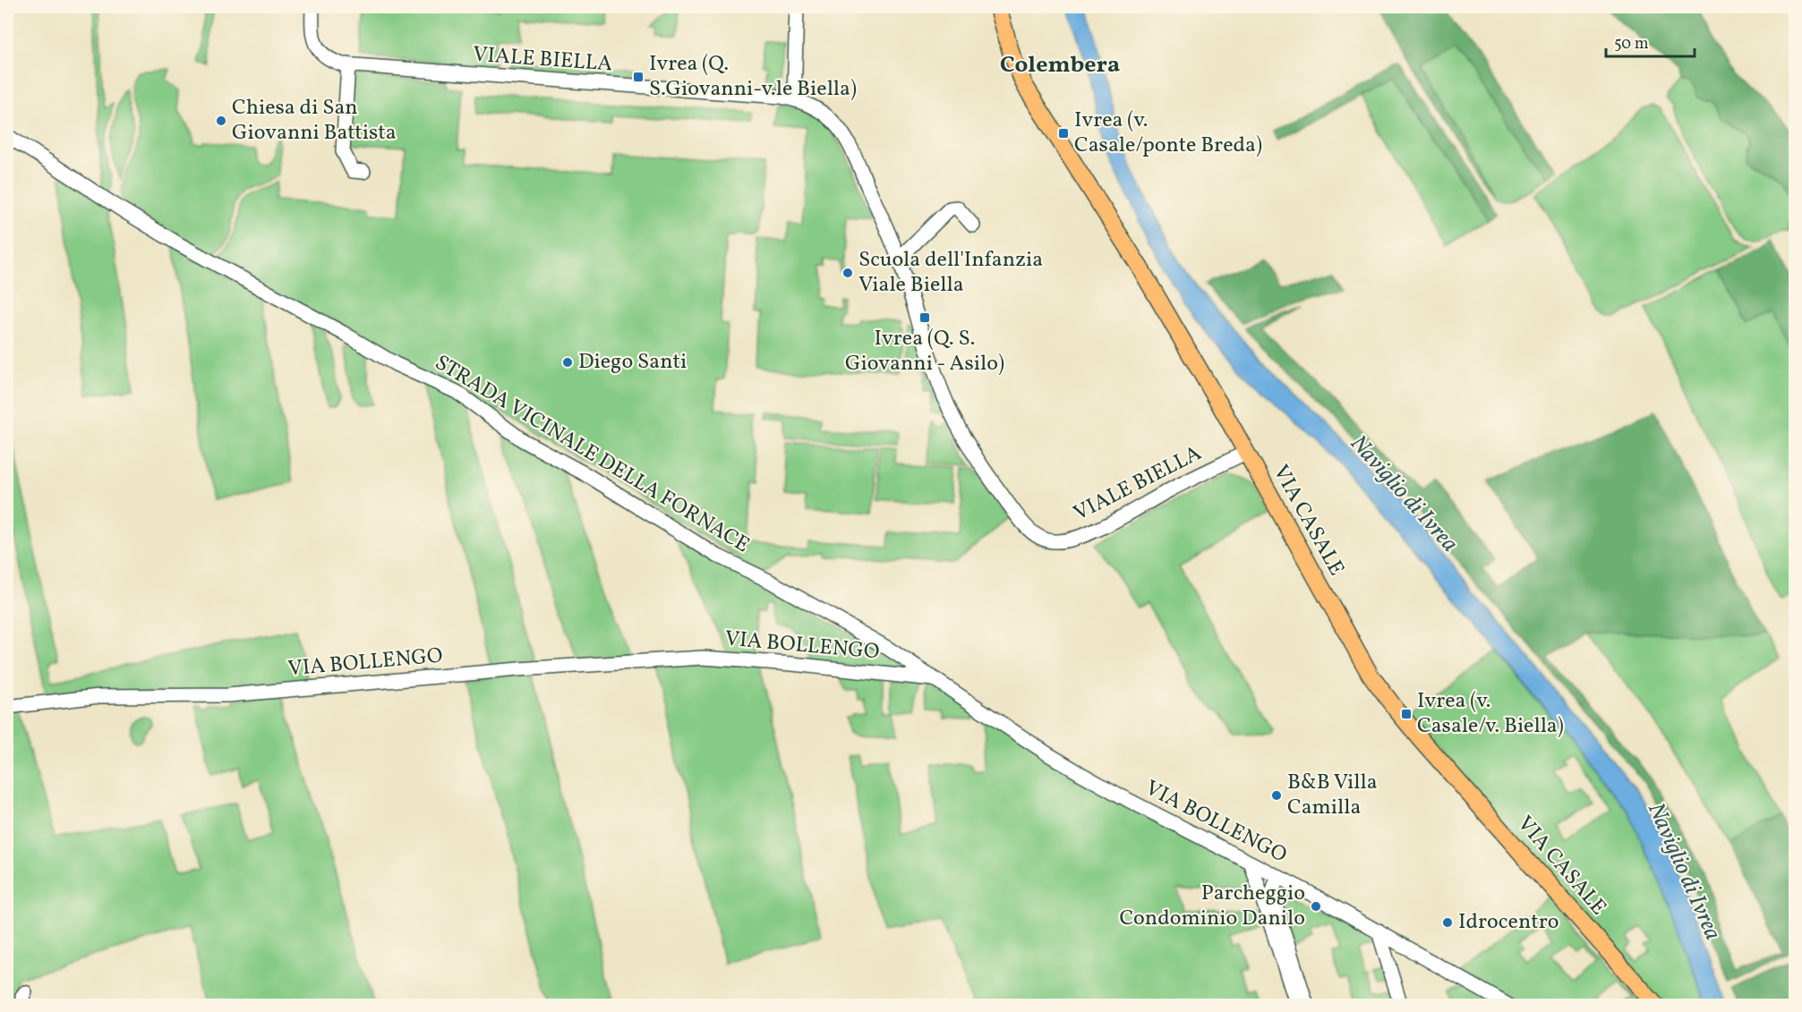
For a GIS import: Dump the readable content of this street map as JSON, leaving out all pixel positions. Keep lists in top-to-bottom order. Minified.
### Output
{"streets":{"main road":["VIA CASALE"],"street":["VIALE BIELLA","STRADA VICINALE DELLA FORNACE","VIA BOLLENGO"]},"crossings":[["VIALE BIELLA","VIA CASALE"],["STRADA VICINALE DELLA FORNACE","VIA BOLLENGO"]],"districts":["Colembera"],"water":["Naviglio di Ivrea"],"places":{"transit":["Ivrea (Q. S.Giovanni-v.le Biella)","Ivrea (v. Casale/ponte Breda)","Ivrea (Q. S. Giovanni - Asilo)","Ivrea (v. Casale/v. Biella)"],"other":["Chiesa di San Giovanni Battista","Scuola dell'Infanzia Viale Biella","Diego Santi","B&B Villa Camilla","Parcheggio Condominio Danilo","Idrocentro"]},"scale_bar":"50 m"}
